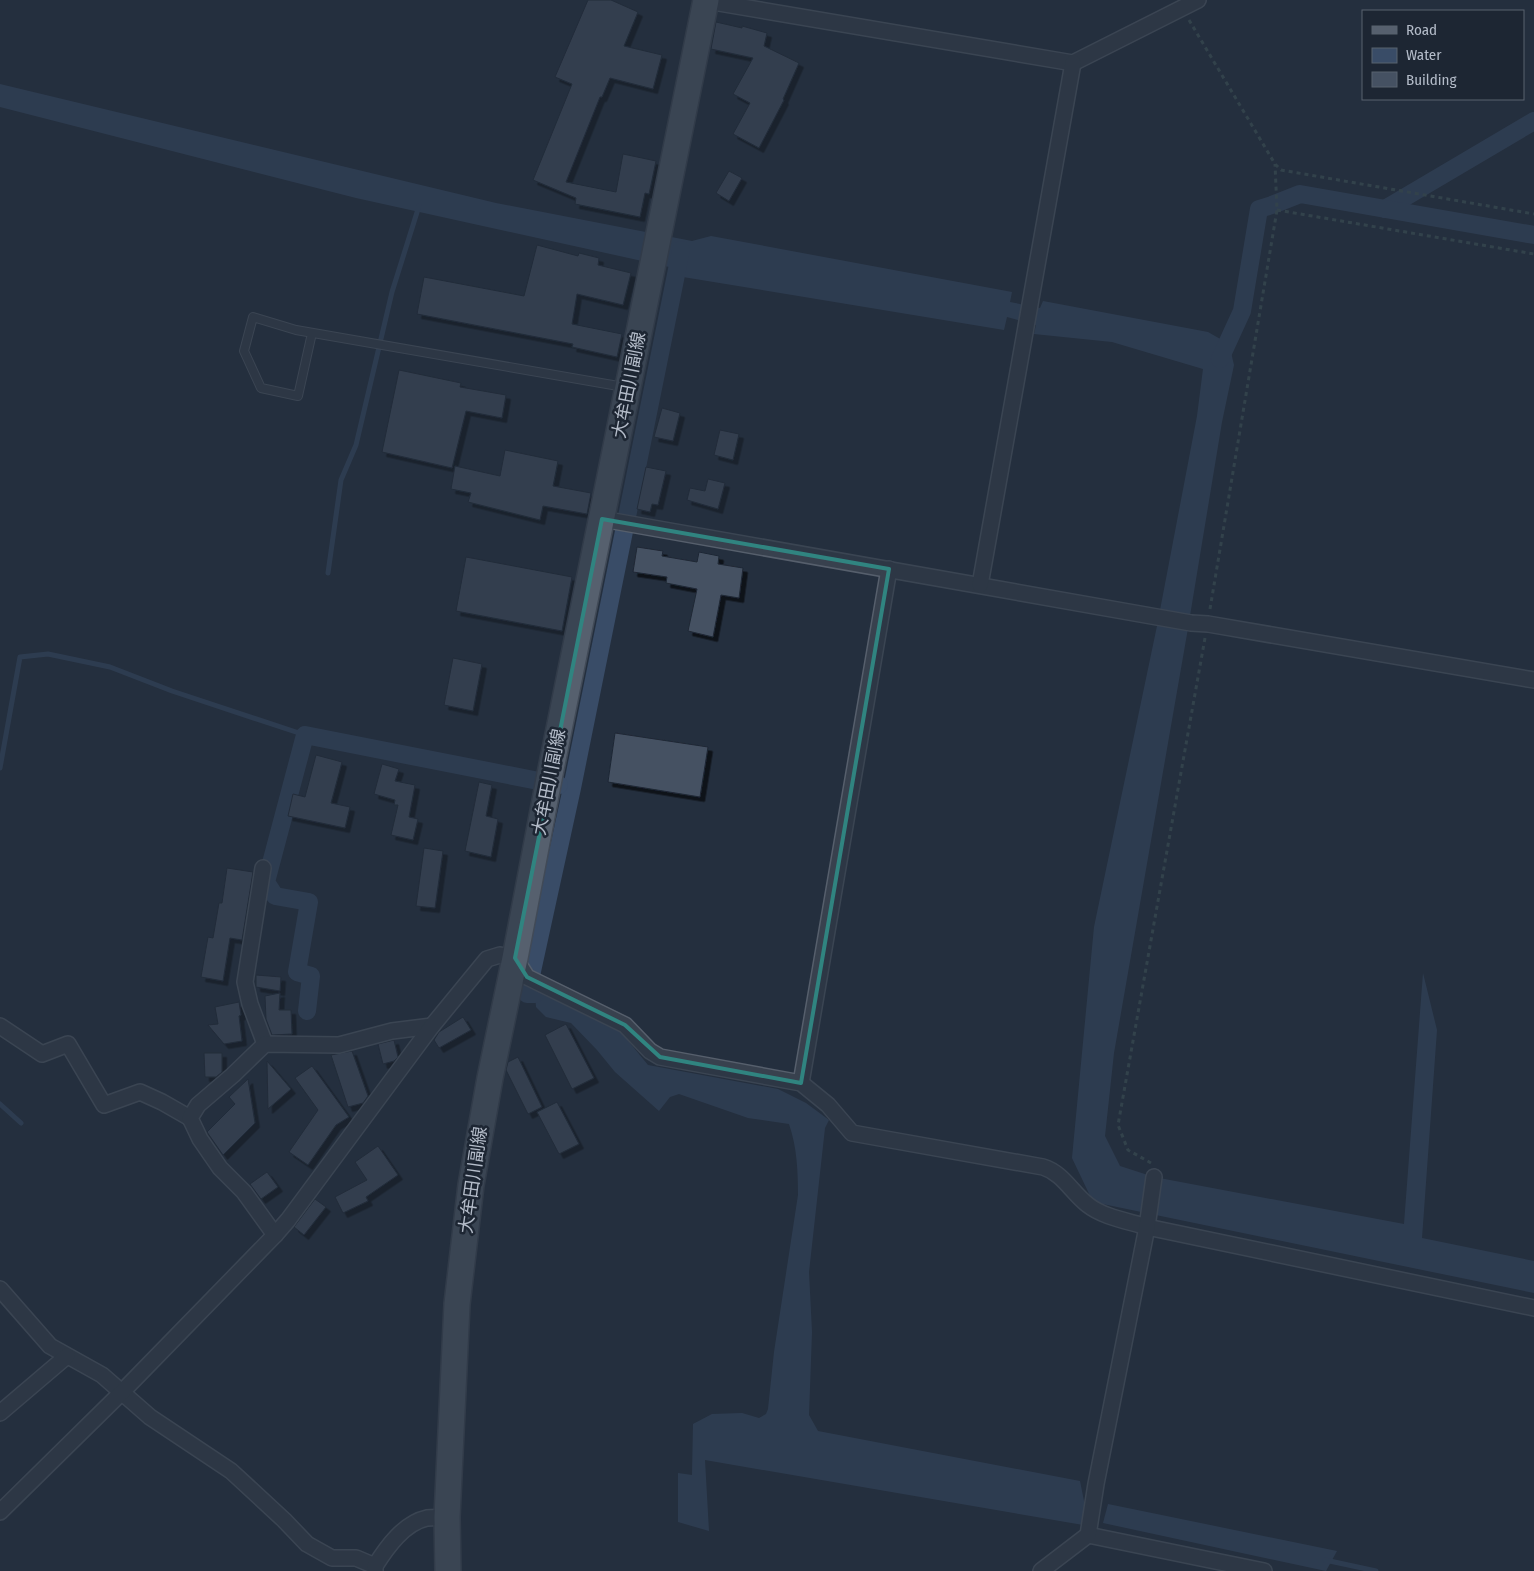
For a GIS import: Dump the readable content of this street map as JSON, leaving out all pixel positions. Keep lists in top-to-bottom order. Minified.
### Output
{"streets":{"main road":["大牟田川副線"]},"legend":["Road","Water","Building"]}
